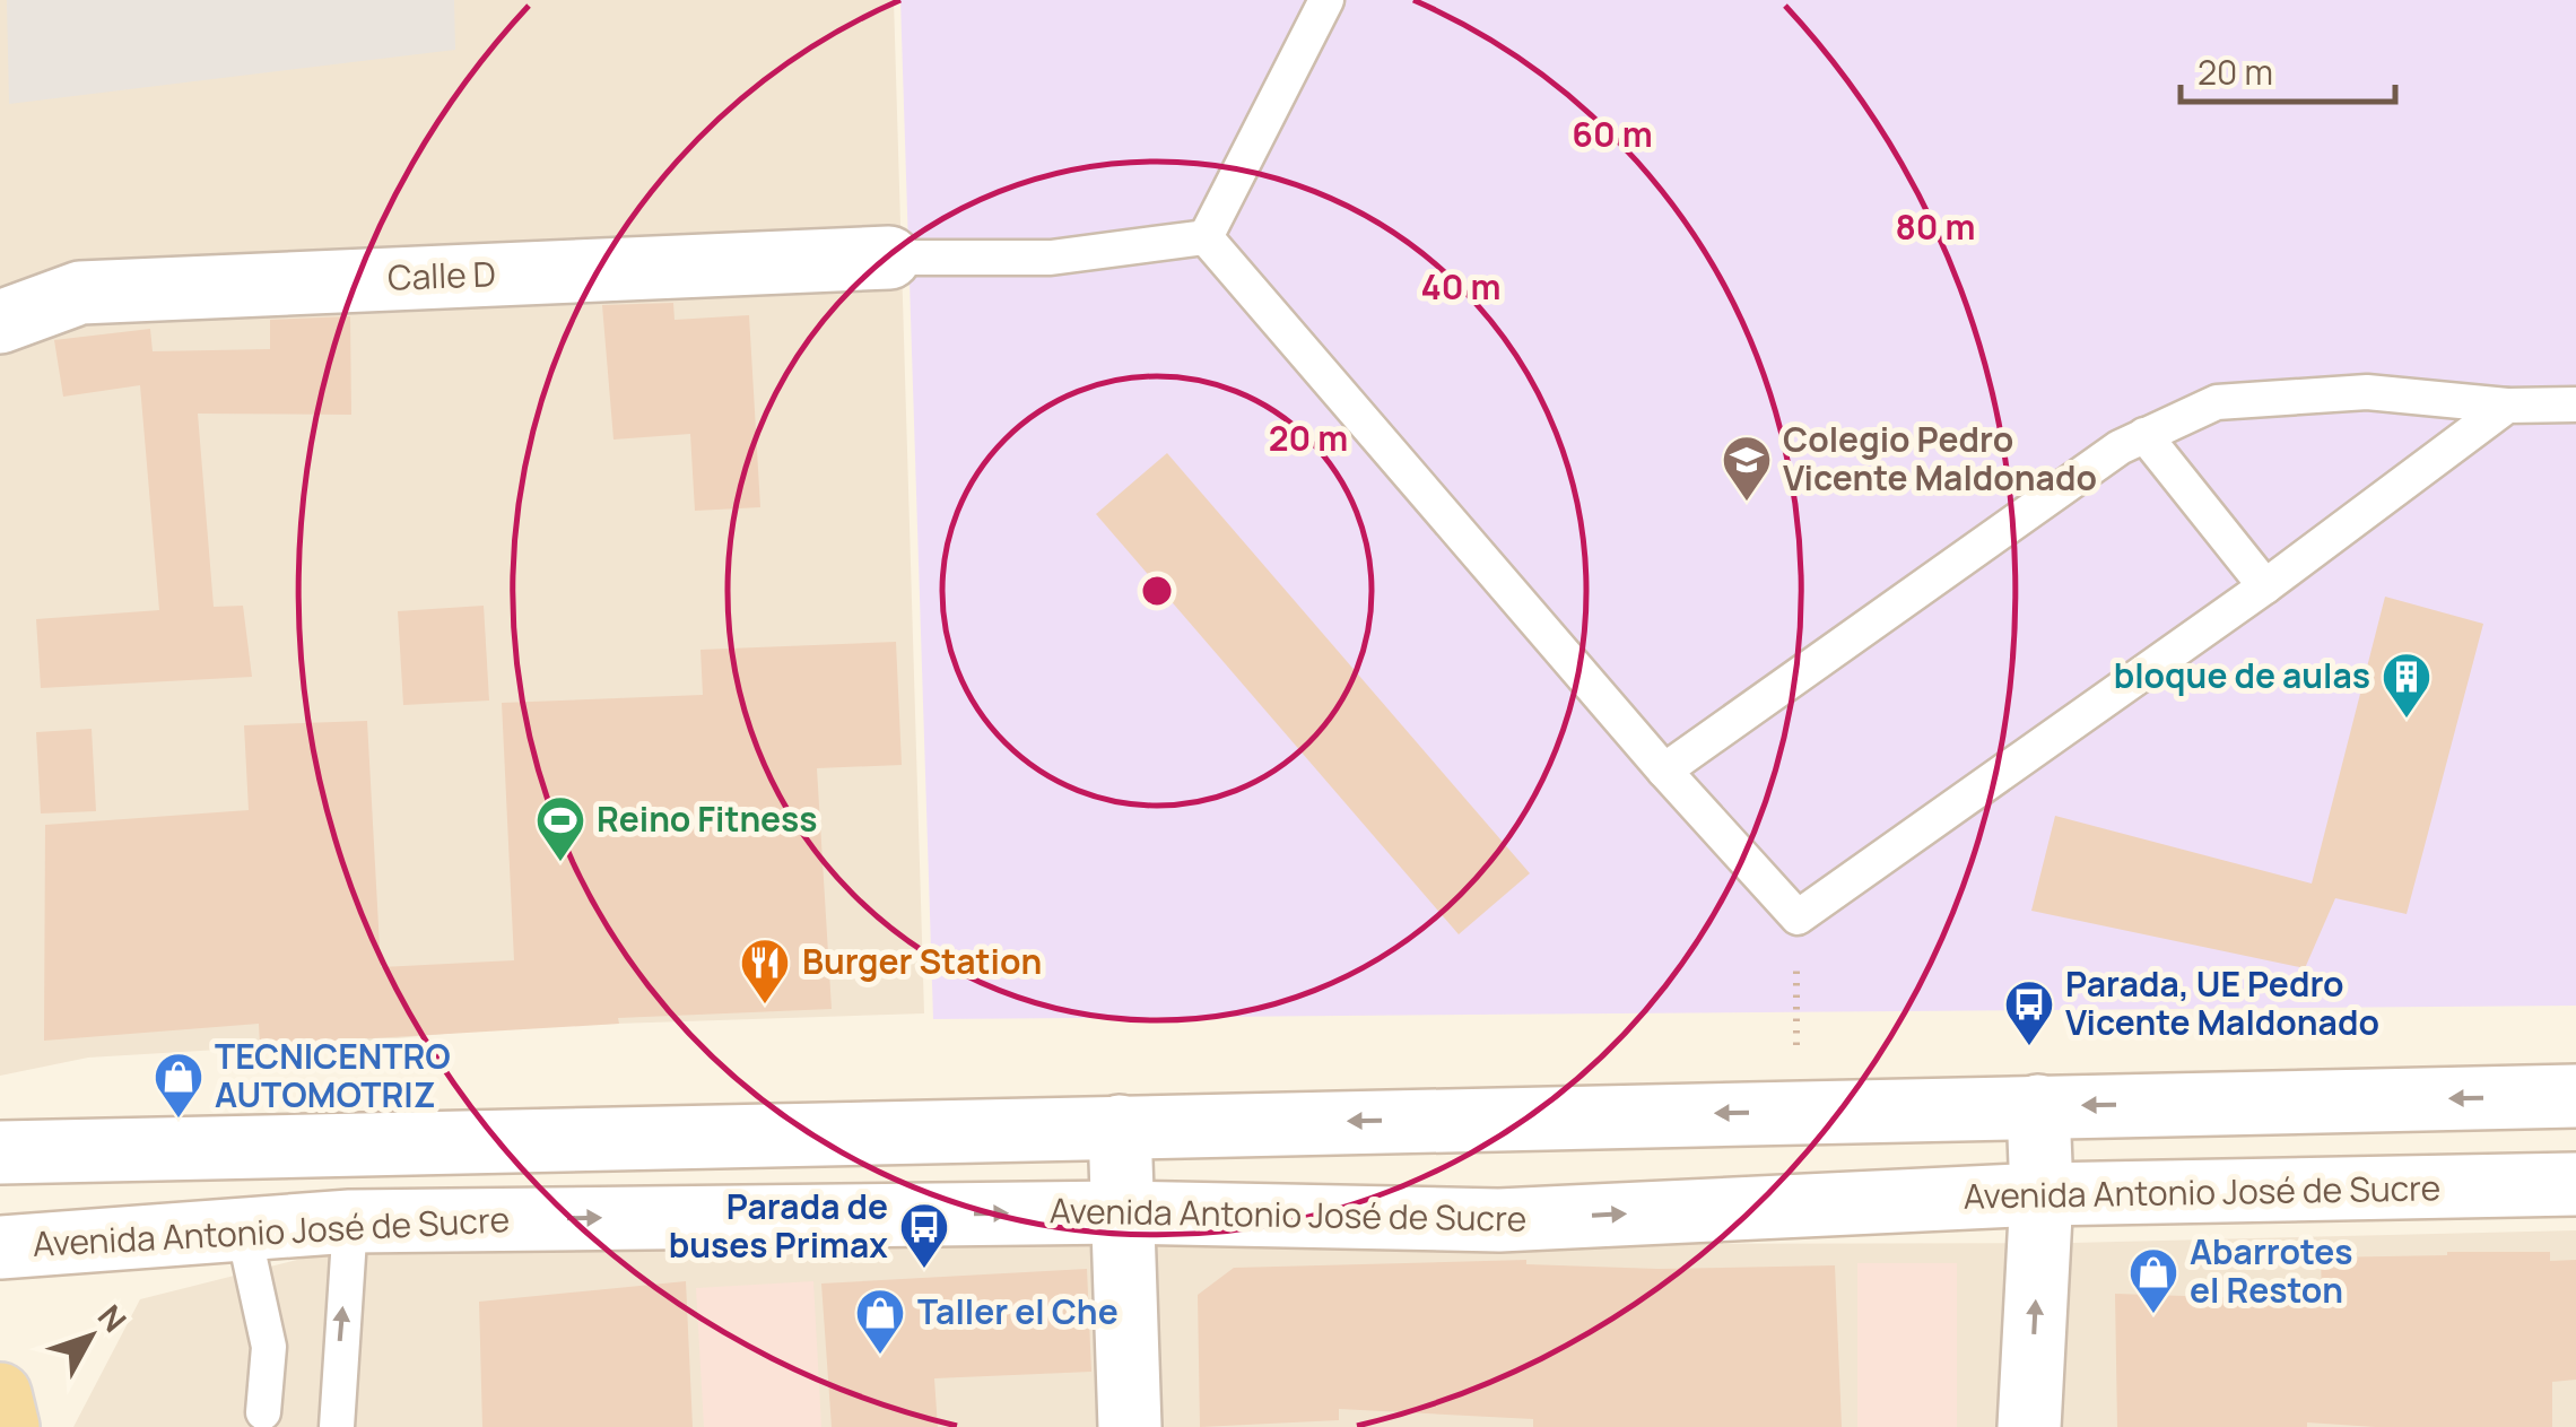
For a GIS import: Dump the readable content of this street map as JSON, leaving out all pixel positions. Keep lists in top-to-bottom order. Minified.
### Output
{"streets":{"main road":["Calle D","Avenida Antonio José de Sucre"]},"places":{"school or university":["Colegio Pedro Vicente Maldonado"],"building":["bloque de aulas"],"sports":["Reino Fitness"],"restaurant":["Burger Station"],"bus stop":["Parada, UE Pedro Vicente Maldonado","Parada de buses Primax"],"shop":["TECNICENTRO AUTOMOTRIZ","Abarrotes el Reston","Taller el Che"]},"scale_bar":"20 m","north":"top right","rings":["60 m","80 m","40 m","20 m"]}
